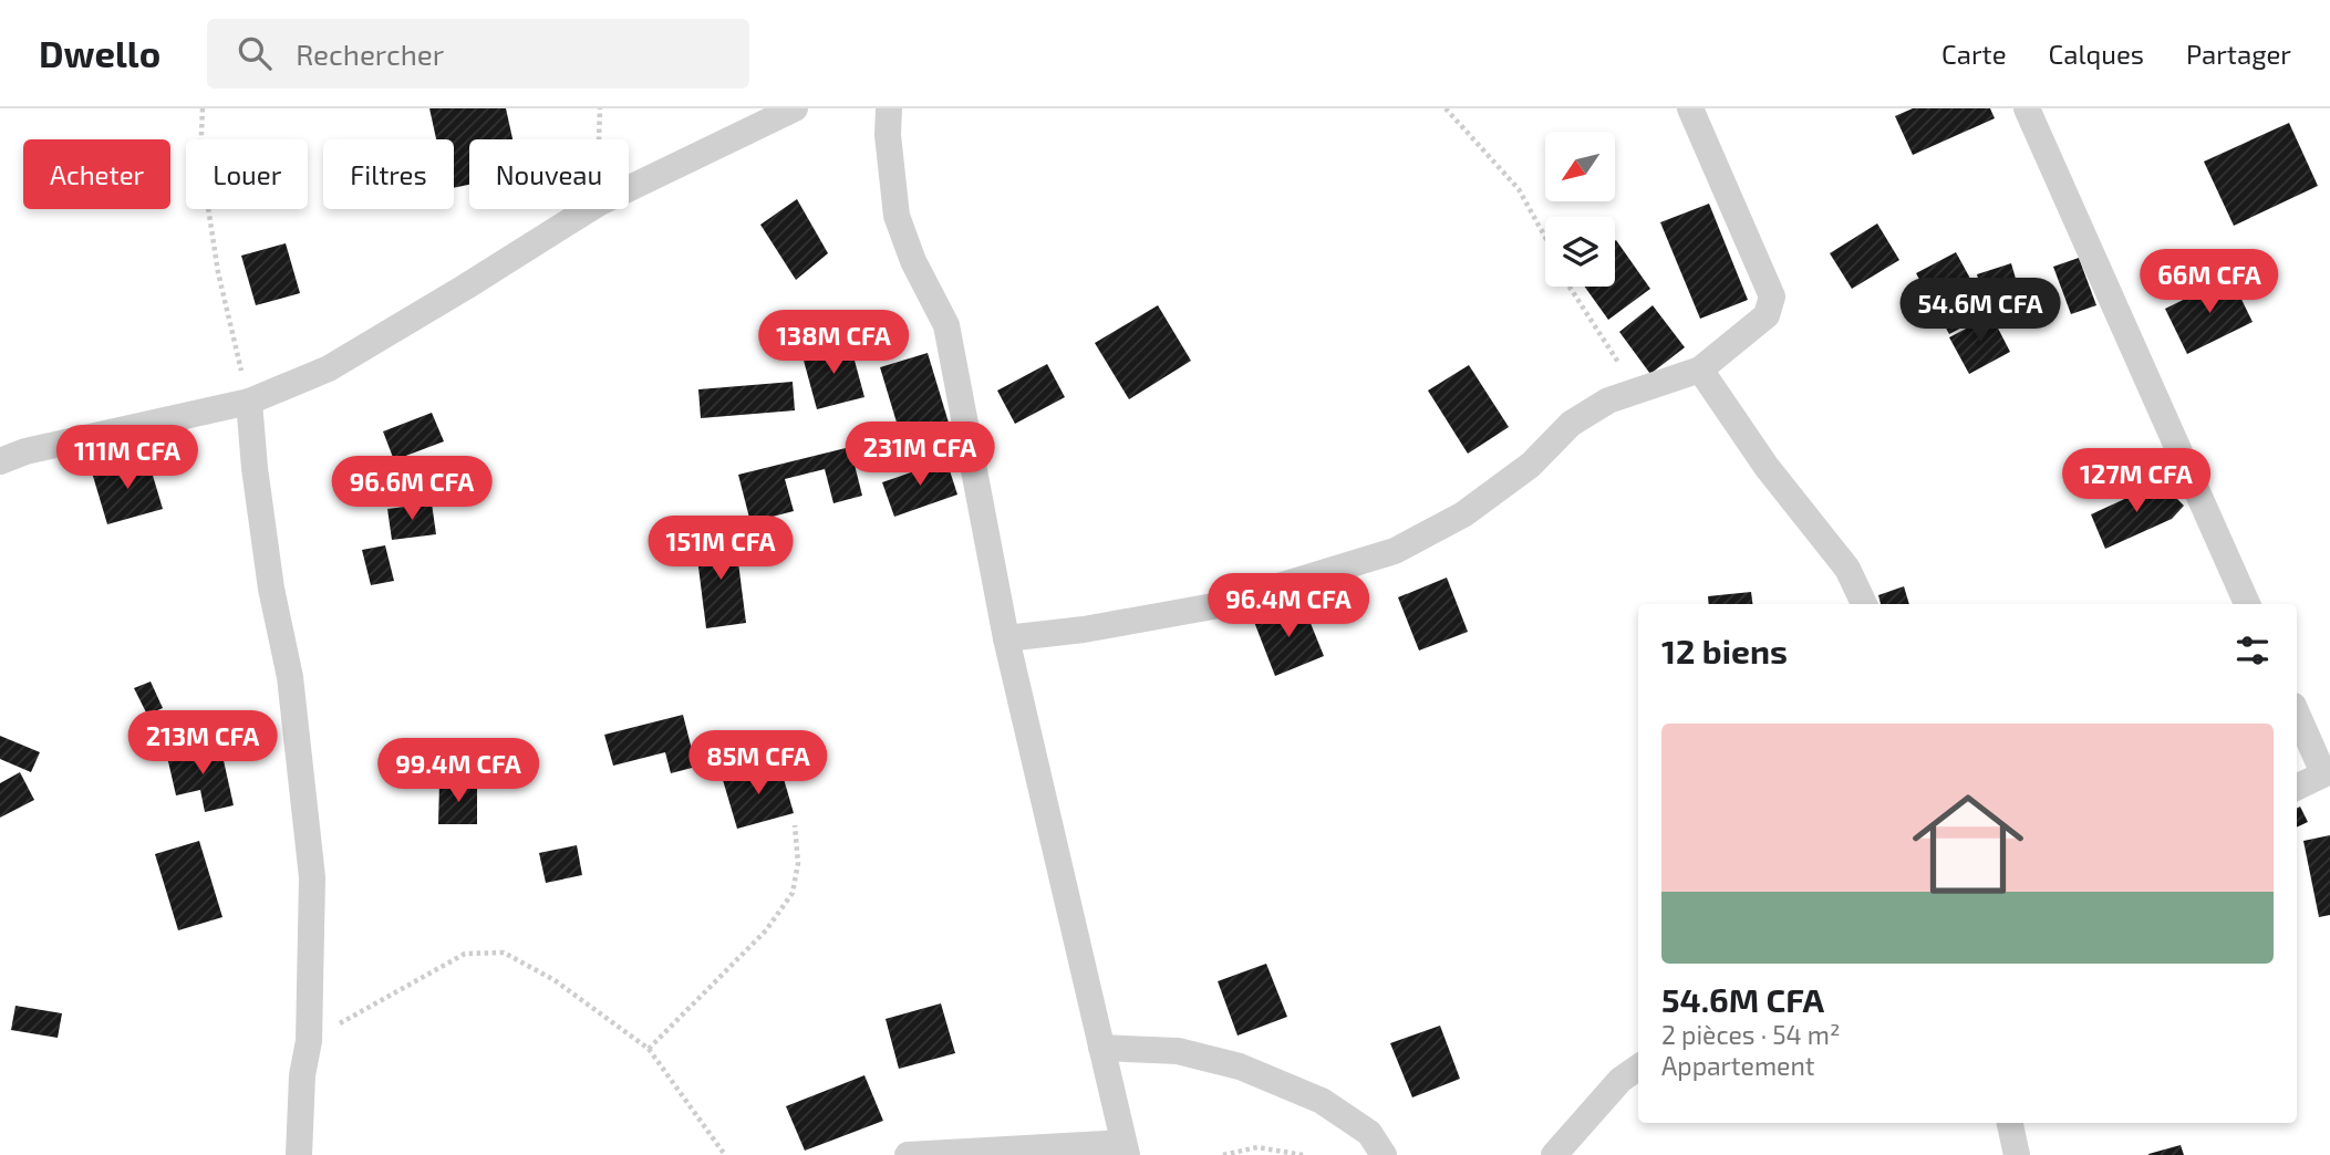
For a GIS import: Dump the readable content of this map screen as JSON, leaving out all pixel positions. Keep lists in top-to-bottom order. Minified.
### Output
{"north":"bottom left","page":{"header":"Dwello","search":"Rechercher","nav":["Carte","Calques","Partager"],"chip":["Acheter","Louer","Filtres","Nouveau"],"price":["66M CFA","54.6M CFA","138M CFA","231M CFA","111M CFA","127M CFA","96.6M CFA","151M CFA","96.4M CFA","213M CFA","85M CFA","99.4M CFA"],"heading":"12 biens","list":[{"name":"54.6M CFA","note":"2 pièces · 54 m² · Appartement"}]}}
